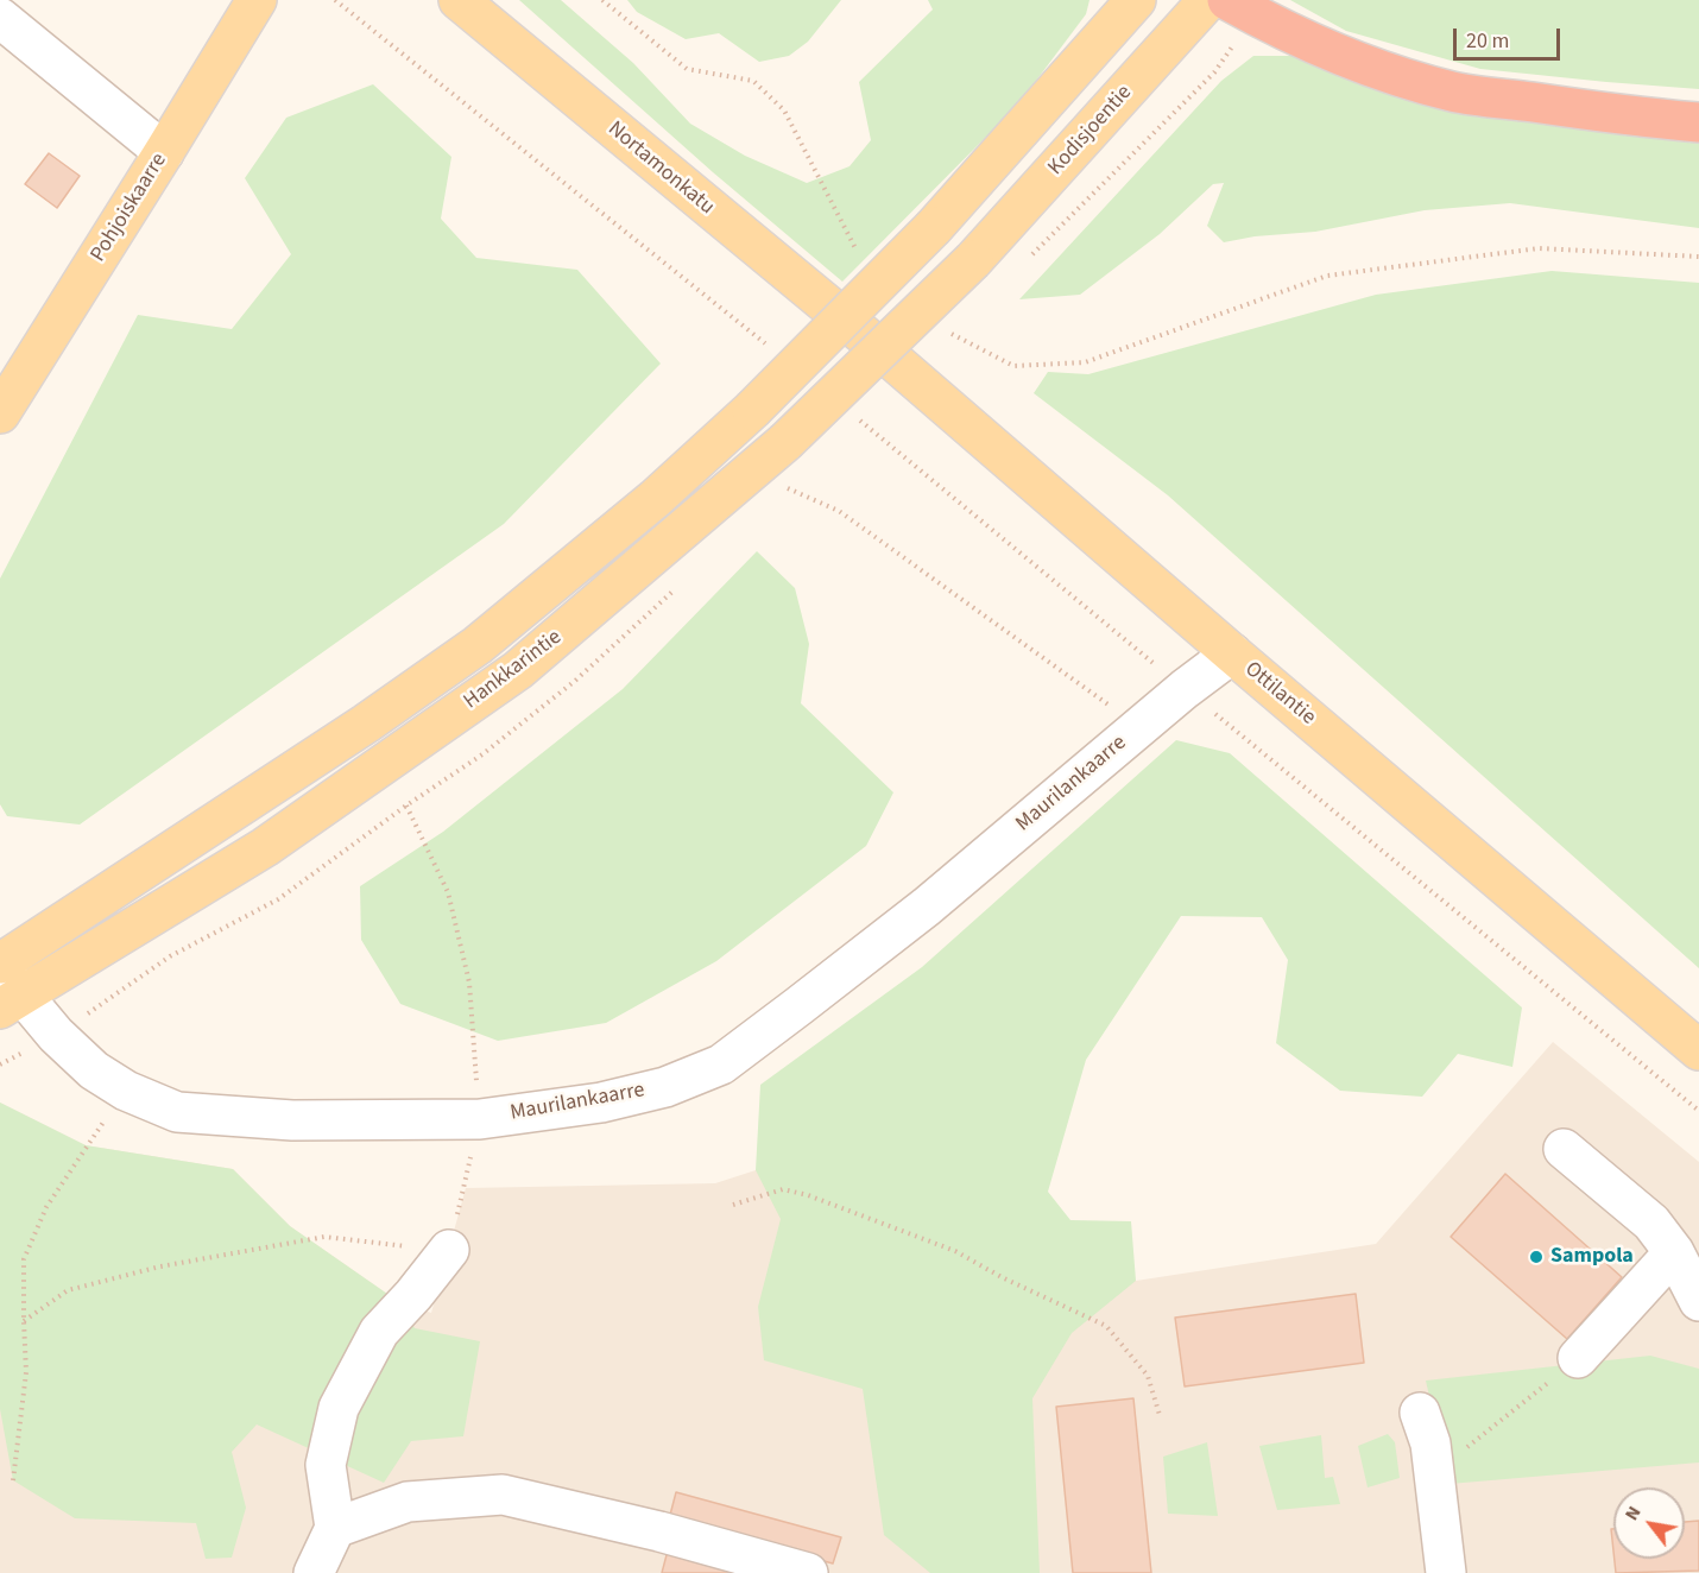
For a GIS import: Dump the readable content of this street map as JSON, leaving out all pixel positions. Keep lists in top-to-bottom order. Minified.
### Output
{"streets":{"main road":["Kodisjoentie","Nortamonkatu","Pohjoiskaarre","Hankkarintie","Ottilantie"],"street":["Maurilankaarre"]},"crossings":[["Kodisjoentie","Hankkarintie"],["Nortamonkatu","Ottilantie"],["Hankkarintie","Maurilankaarre"],["Ottilantie","Maurilankaarre"]],"places":["Sampola"],"scale_bar":"20 m","north":"top left"}
